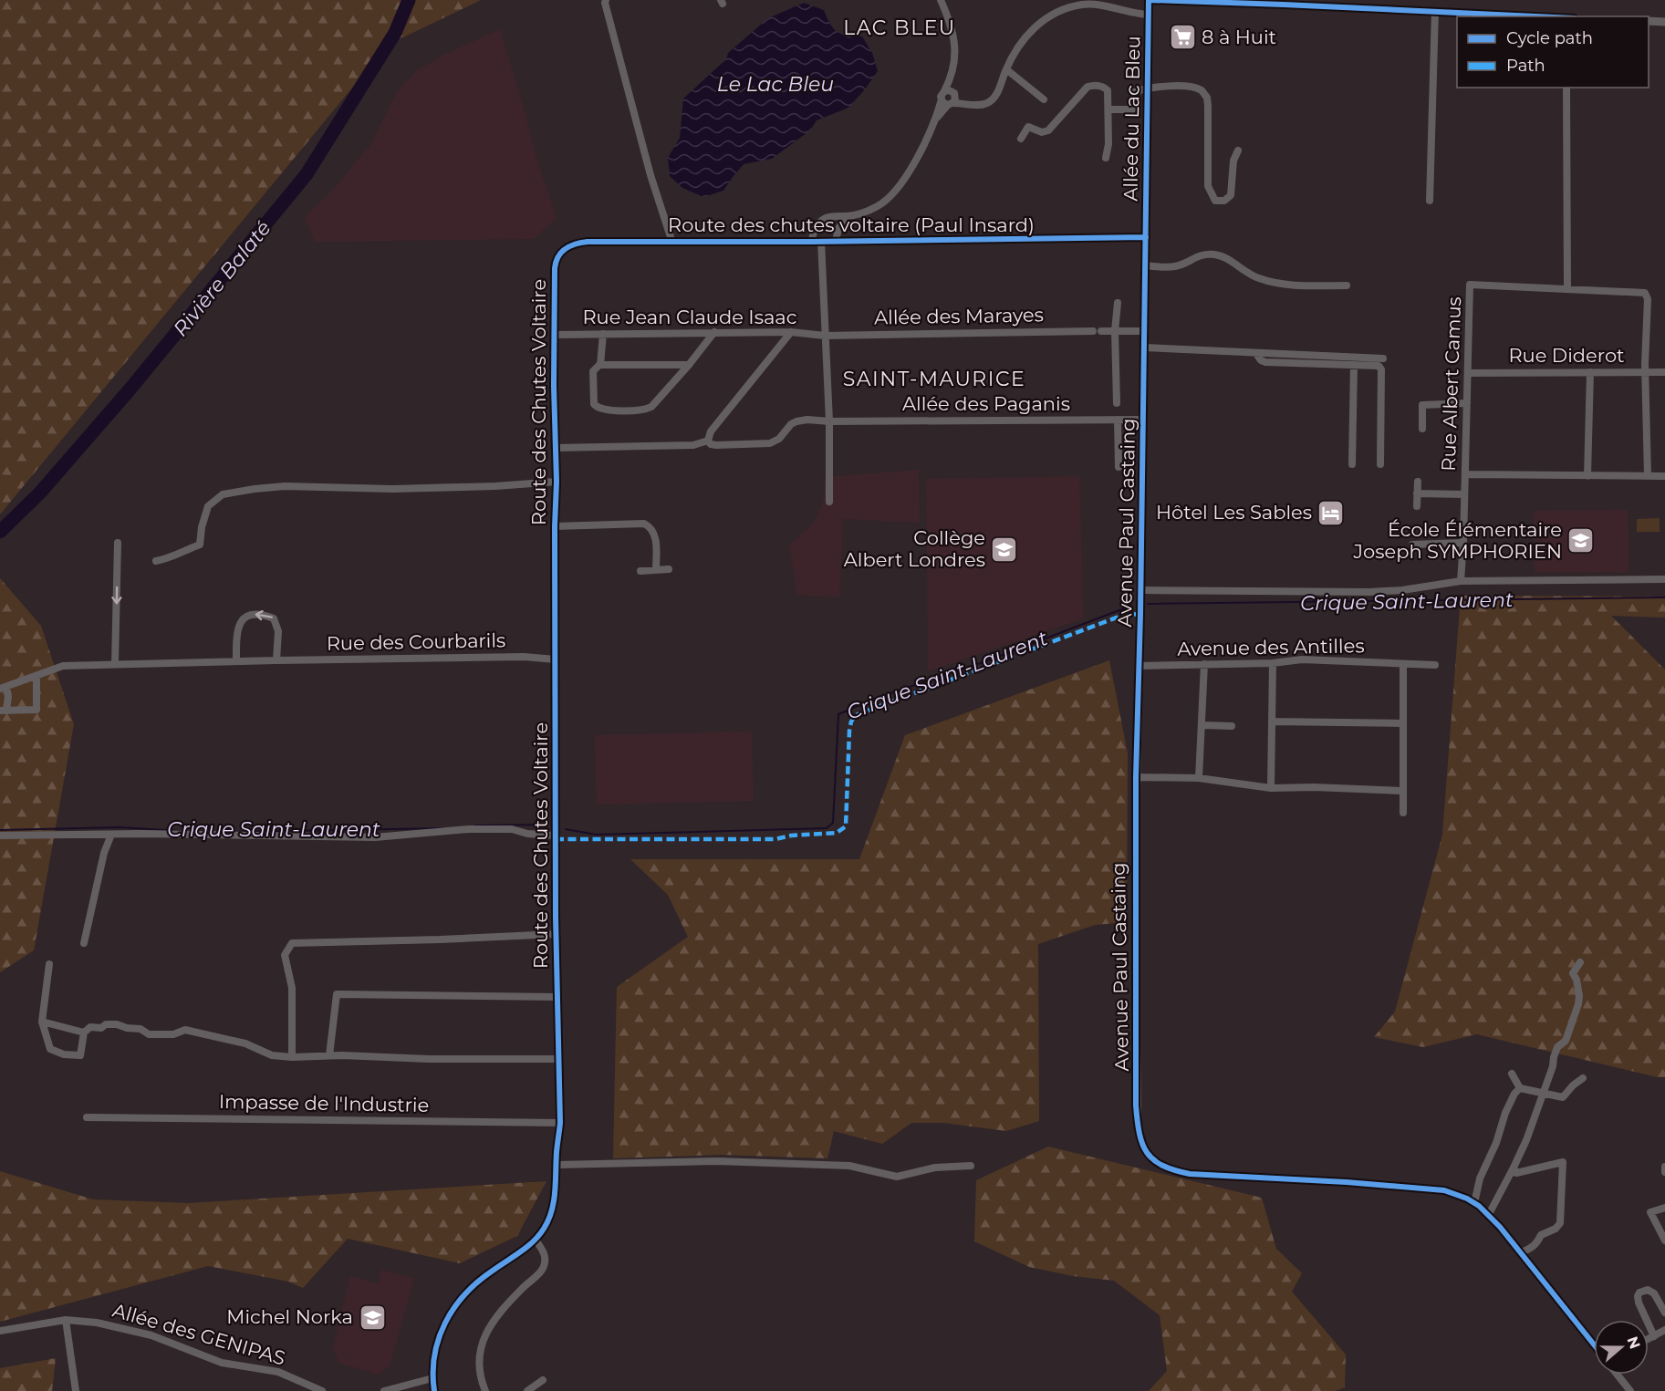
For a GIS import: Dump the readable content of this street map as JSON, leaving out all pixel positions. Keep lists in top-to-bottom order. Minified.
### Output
{"streets":{"street":["Allée du Lac Bleu","Route des chutes voltaire (Paul Insard)","Allée des Marayes","Rue Jean Claude Isaac","Rue Diderot","Rue Albert Camus","Route des Chutes Voltaire","Allée des Paganis","Avenue Paul Castaing","Rue des Courbarils","Avenue des Antilles","Impasse de l'Industrie","Allée des GENIPAS"]},"crossings":[["Allée du Lac Bleu","Route des chutes voltaire (Paul Insard)"],["Allée du Lac Bleu","Avenue Paul Castaing"],["Route des chutes voltaire (Paul Insard)","Route des Chutes Voltaire"],["Route des chutes voltaire (Paul Insard)","Avenue Paul Castaing"],["Allée des Marayes","Rue Jean Claude Isaac"],["Allée des Marayes","Avenue Paul Castaing"],["Rue Jean Claude Isaac","Route des Chutes Voltaire"],["Rue Diderot","Rue Albert Camus"],["Route des Chutes Voltaire","Allée des Paganis"],["Route des Chutes Voltaire","Rue des Courbarils"],["Route des Chutes Voltaire","Impasse de l'Industrie"],["Allée des Paganis","Avenue Paul Castaing"],["Avenue Paul Castaing","Avenue des Antilles"]],"districts":["LAC BLEU","SAINT-MAURICE"],"water":["Le Lac Bleu","Rivière Balaté","Crique Saint-Laurent"],"places":{"supermarket":["8 à Huit"],"hotel":["Hôtel Les Sables"],"school or university":["École Élémentaire Joseph SYMPHORIEN","Collège Albert Londres","Michel Norka"]},"legend":["Cycle path","Path"],"north":"right"}
